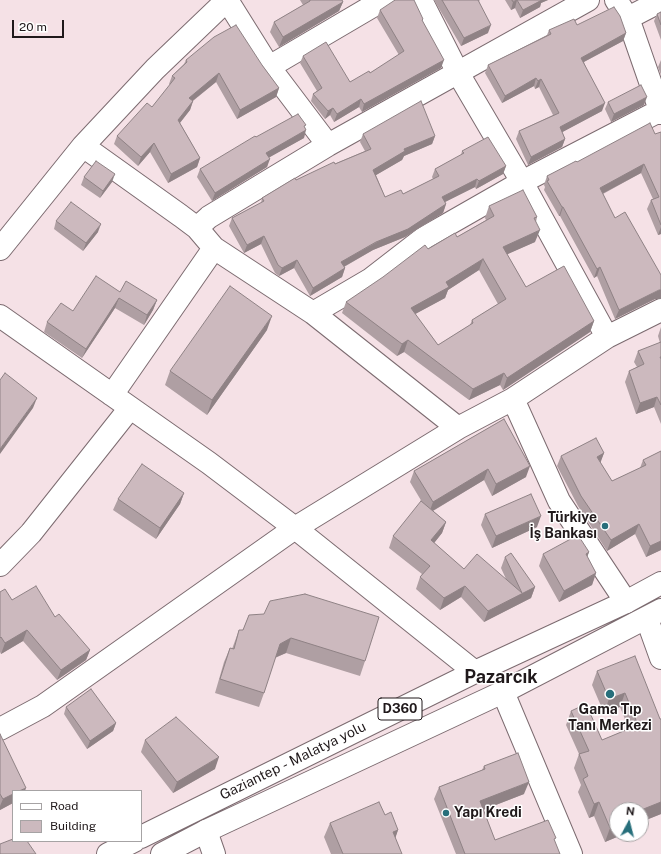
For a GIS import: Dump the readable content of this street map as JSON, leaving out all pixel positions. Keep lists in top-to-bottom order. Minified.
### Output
{"streets":{"main road":["D360","Gaziantep - Malatya yolu"]},"districts":["Pazarcık"],"places":["Türkiye İş Bankası","Gama Tıp Tanı Merkezi","Yapı Kredi"],"legend":["Road","Building"],"scale_bar":"20 m","north":"top"}
